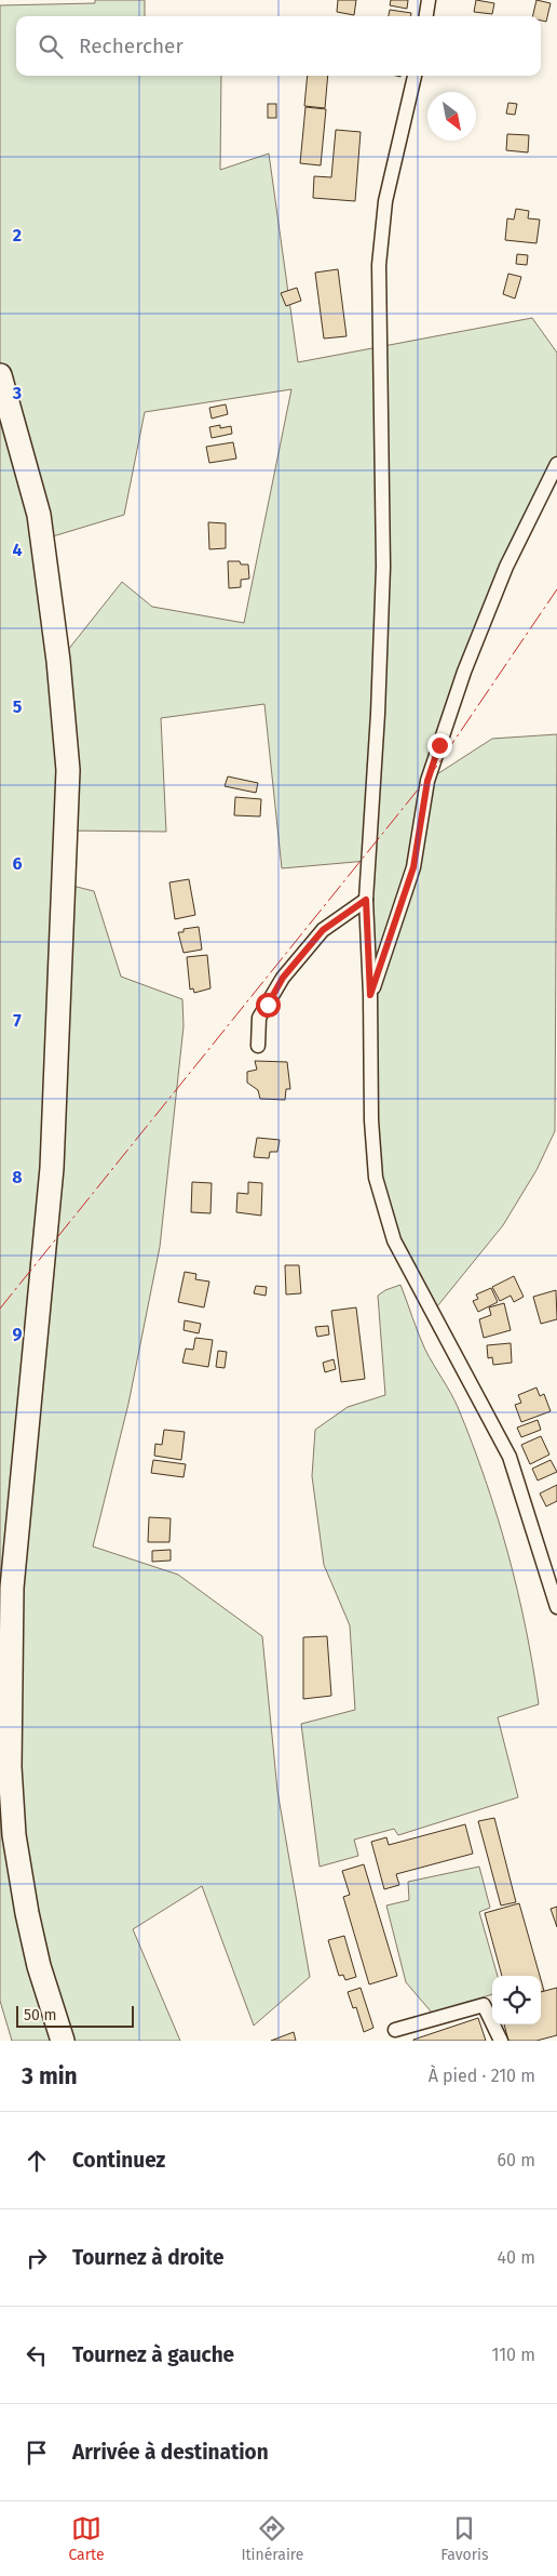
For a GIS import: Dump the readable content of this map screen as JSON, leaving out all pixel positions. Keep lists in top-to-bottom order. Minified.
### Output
{"scale_bar":"50 m","north":"bottom right","page":{"search":"Rechercher","scale":"50 m","heading":["3 min","À pied · 210 m"],"list":[["Continuez","60 m"],["Tournez à droite","40 m"],["Tournez à gauche","110 m"],"Arrivée à destination"],"nav":["Carte","Itinéraire","Favoris"]},"grid":{"rows":["2","3","4","5","6","7","8","9"]}}
